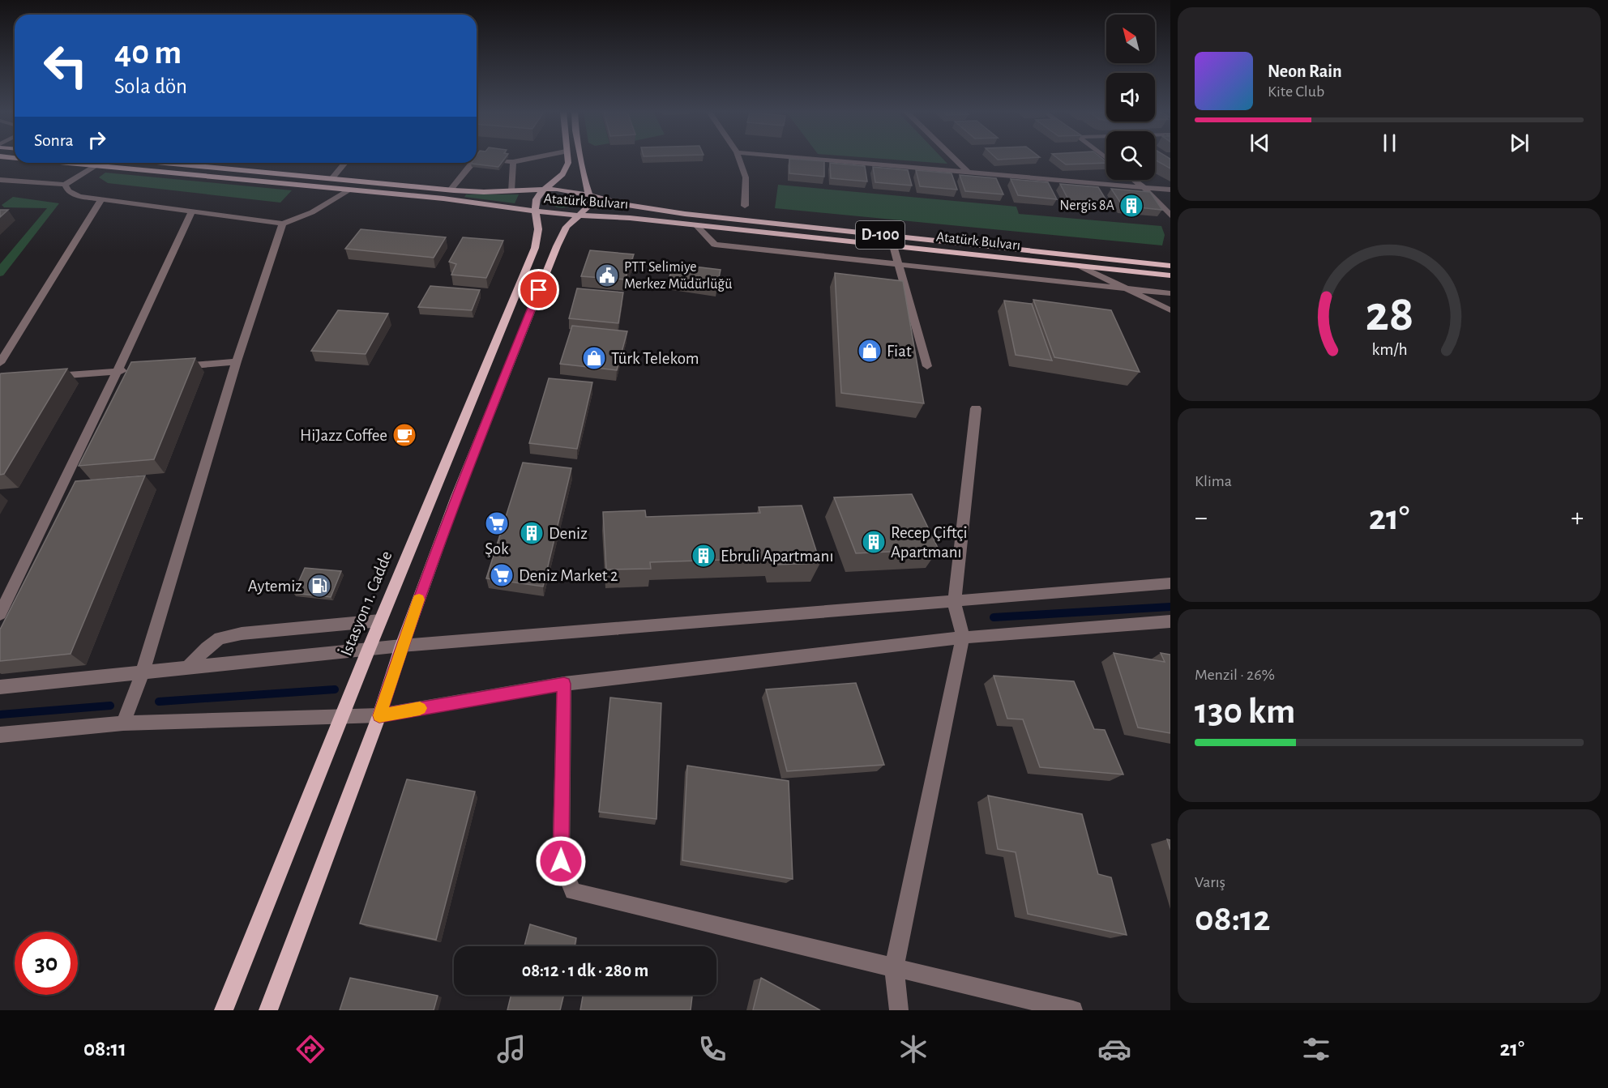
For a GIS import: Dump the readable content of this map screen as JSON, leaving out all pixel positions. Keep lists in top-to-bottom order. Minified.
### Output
{"streets":{"main road":["Atatürk Bulvarı","D-100","İstasyon 1. Cadde"]},"crossings":[["Atatürk Bulvarı","İstasyon 1. Cadde"]],"places":{"building":["Nergis 8A","Deniz","Recep Çiftçi Apartmanı","Ebruli Apartmanı"],"public building":["PTT Selimiye Merkez Müdürlüğü"],"shop":["Fiat","Türk Telekom"],"cafe":["HiJazz Coffee"],"supermarket":["Şok","Deniz Market 2"],"fuel station":["Aytemiz"]},"north":"top left","page":{"turn":["40 m","Sola dön"],"song":["Neon Rain","Kite Club"],"then":"Sonra","tile":["Klima",["Menzil · 26%","130 km"],["Varış","08:12"]],"heat":["−","21°","+"],"limit":"30","trip":"08:12 · 1 dk · 280 m","tabs":["08:11","21°"],"gauge":["28","km/h"]}}
